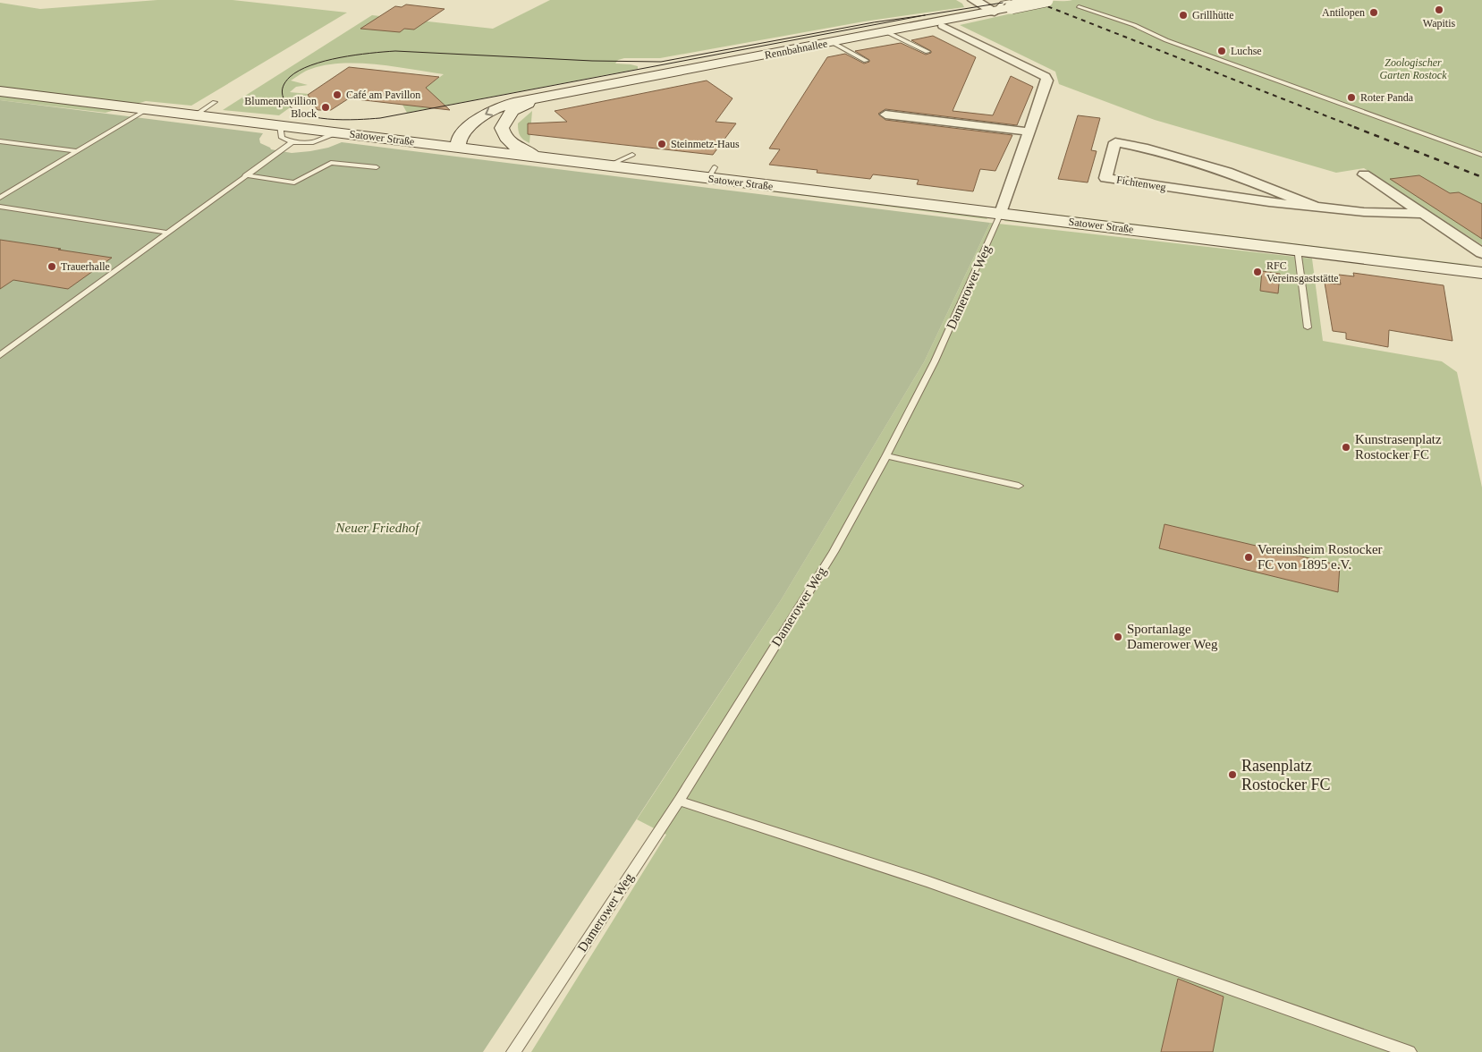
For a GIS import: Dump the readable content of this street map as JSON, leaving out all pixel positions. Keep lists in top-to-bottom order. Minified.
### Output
{"streets":{"main road":["Rennbahnallee","Satower Straße"],"street":["Fichtenweg","Damerower Weg"]},"crossings":[["Rennbahnallee","Satower Straße"],["Satower Straße","Damerower Weg"]],"parks":["Zoologischer Garten Rostock","Neuer Friedhof"],"places":["Wapitis","Antilopen","Grillhütte","Luchse","Café am Pavillon","Roter Panda","Blumenpavillion Block","Steinmetz-Haus","Trauerhalle","RFC Vereinsgaststätte","Kunstrasenplatz Rostocker FC","Vereinsheim Rostocker FC von 1895 e.V.","Sportanlage Damerower Weg","Rasenplatz Rostocker FC"]}
